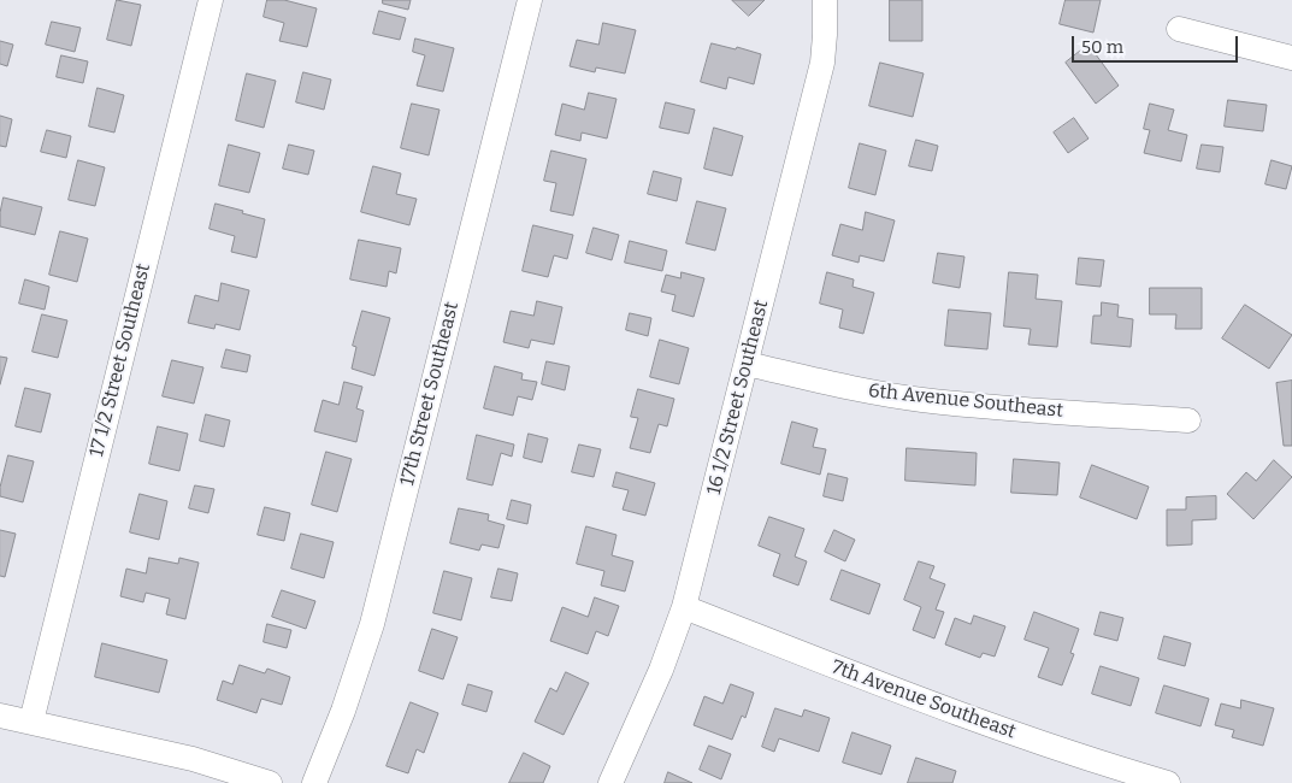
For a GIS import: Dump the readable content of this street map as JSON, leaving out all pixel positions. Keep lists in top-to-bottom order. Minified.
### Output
{"streets":{"street":["17 1/2 Street Southeast","17th Street Southeast","16 1/2 Street Southeast","6th Avenue Southeast","7th Avenue Southeast"]},"crossings":[["16 1/2 Street Southeast","6th Avenue Southeast"],["16 1/2 Street Southeast","7th Avenue Southeast"]],"scale_bar":"50 m"}
